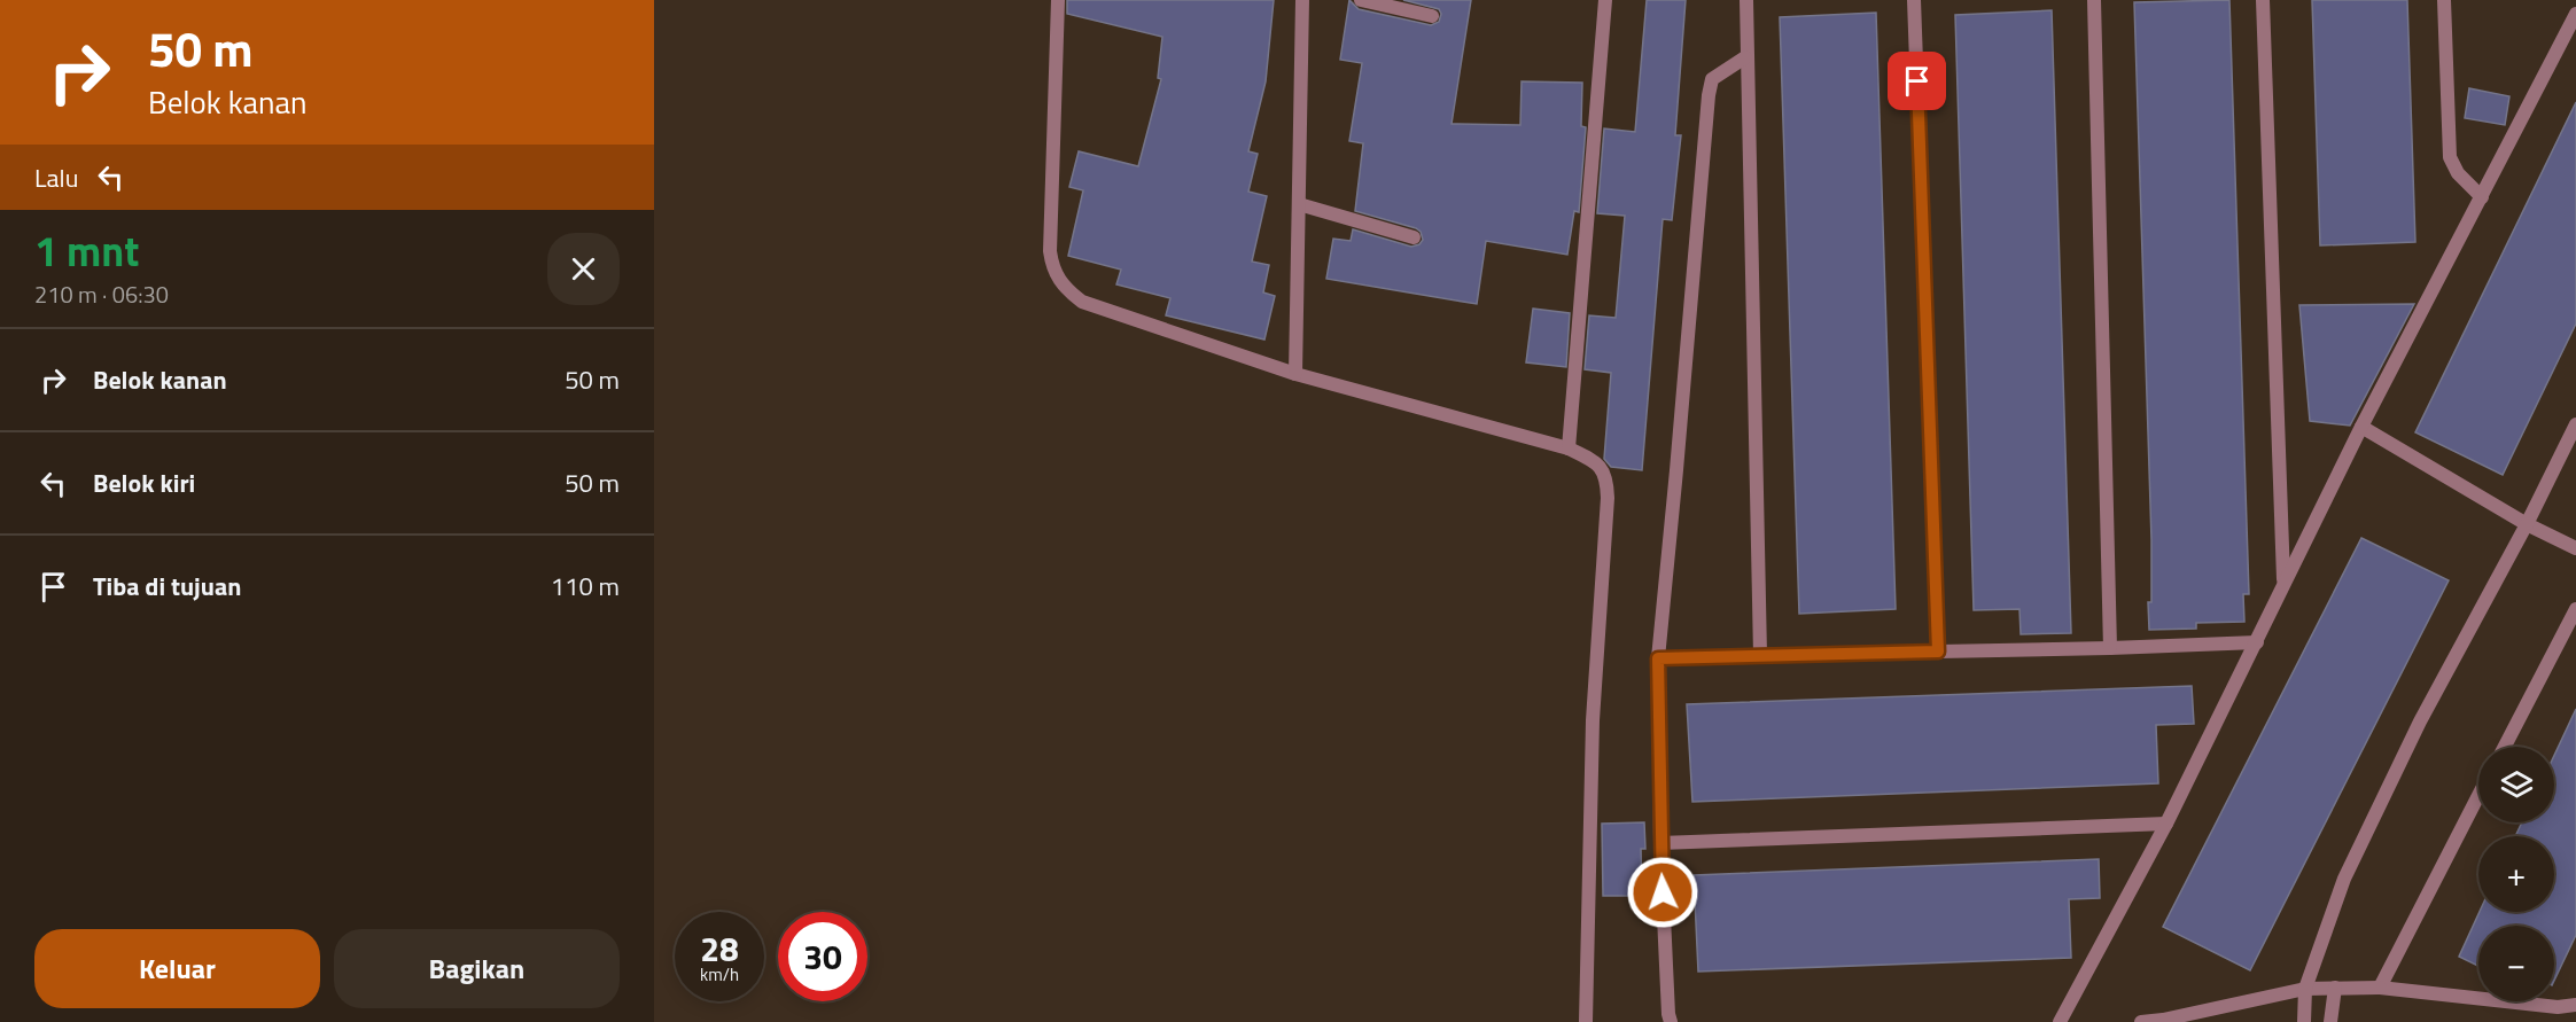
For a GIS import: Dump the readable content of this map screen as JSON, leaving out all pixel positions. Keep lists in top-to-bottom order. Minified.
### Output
{"page":{"turn":["50 m","Belok kanan"],"then":"Lalu","heading":["1 mnt","210 m · 06:30"],"list":[{"name":"Belok kanan","value":"50 m"},{"name":"Belok kiri","value":"50 m"},{"name":"Tiba di tujuan","value":"110 m"}],"map_buttons":["+","−"],"speed":"28 km/h","limit":"30","buttons":["Keluar","Bagikan"]}}
